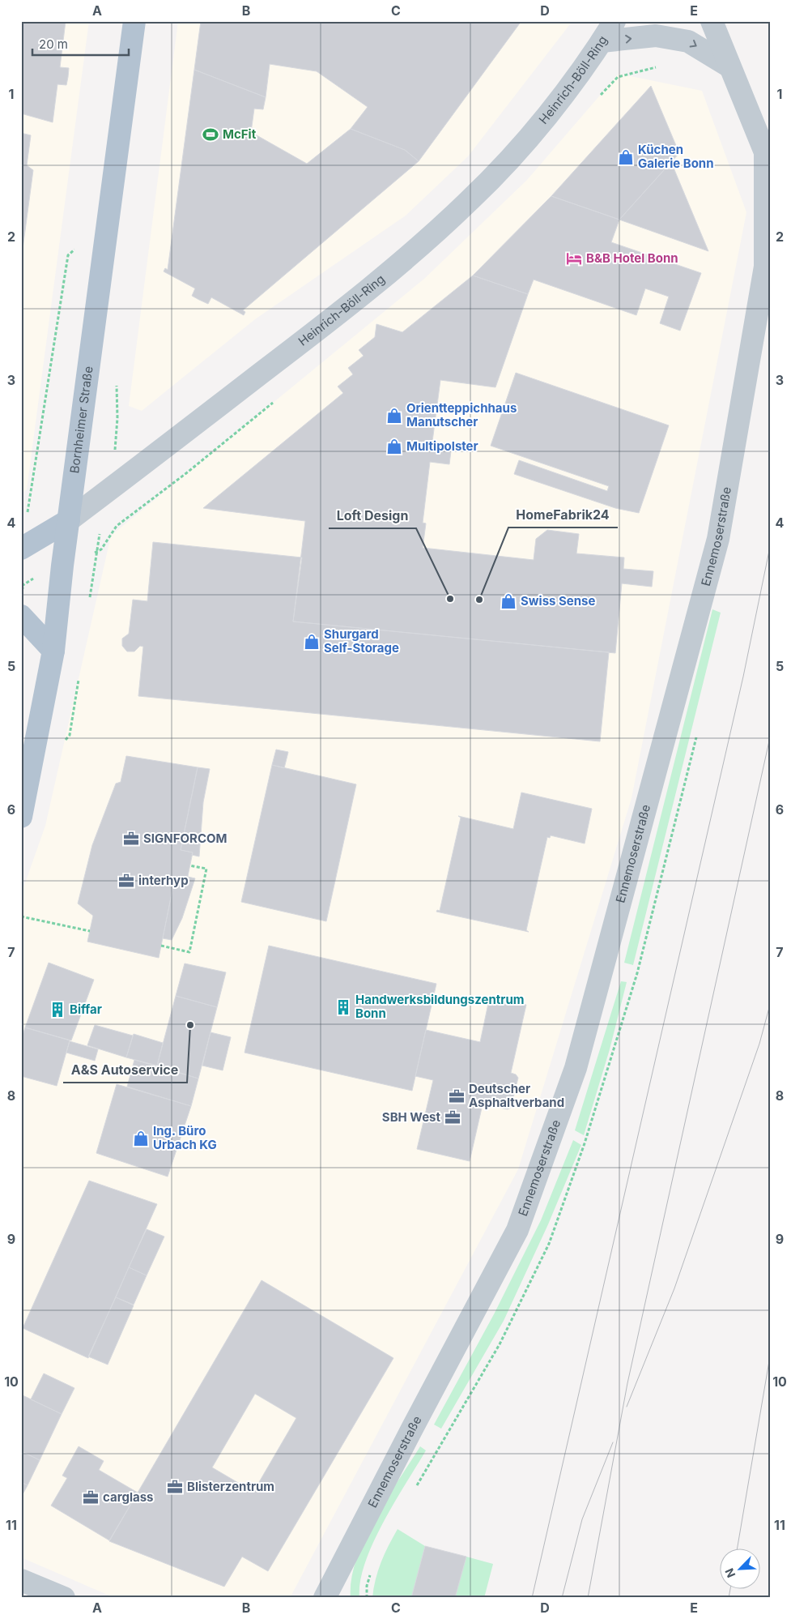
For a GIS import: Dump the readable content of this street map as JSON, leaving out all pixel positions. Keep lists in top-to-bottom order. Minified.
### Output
{"streets":{"main road":["Heinrich-Böll-Ring","Bornheimer Straße"],"street":["Ennemoserstraße"]},"crossings":[["Heinrich-Böll-Ring","Bornheimer Straße"]],"places":{"sports":["McFit"],"shop":["Küchen Galerie Bonn","Orientteppichhaus Manutscher","Multipolster","Swiss Sense","Shurgard Self-Storage","Ing. Büro Urbach KG"],"hotel":["B&B Hotel Bonn"],"other":["Loft Design","HomeFabrik24","A&S Autoservice"],"office":["SIGNFORCOM","interhyp","Deutscher Asphaltverband","SBH West","Blisterzentrum","carglass"],"building":["Handwerksbildungszentrum Bonn","Biffar"]},"scale_bar":"20 m","north":"bottom left","grid":{"columns":["A","B","C","D","E"],"rows":["1","2","3","4","5","6","7","8","9","10","11"]}}
